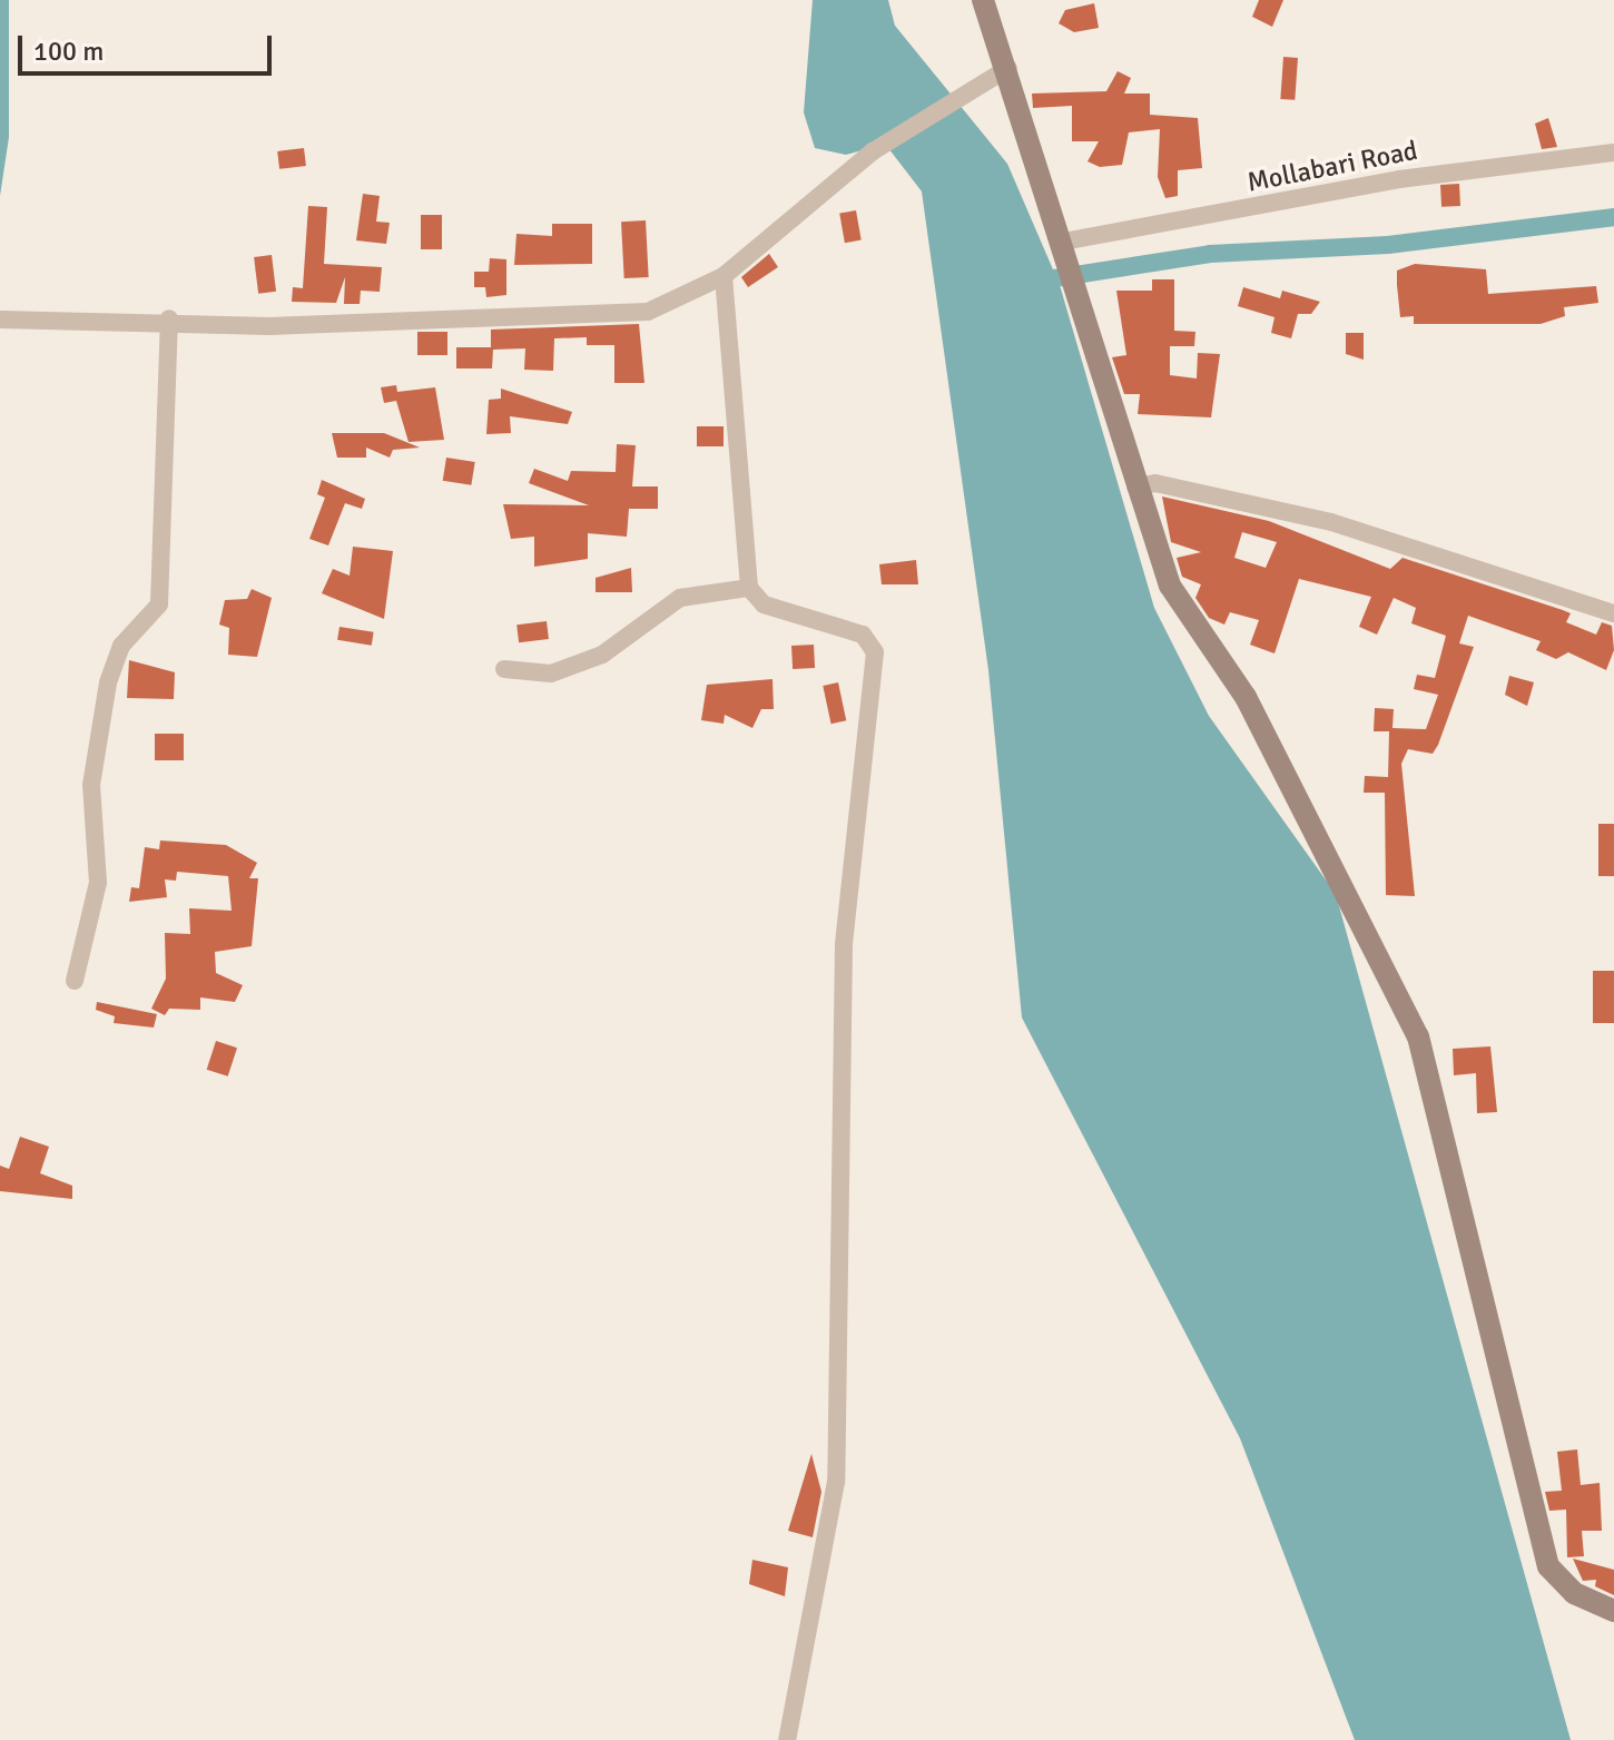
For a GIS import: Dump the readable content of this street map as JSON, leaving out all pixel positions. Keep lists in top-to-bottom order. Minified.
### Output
{"streets":{"street":["Mollabari Road"]},"scale_bar":"100 m"}
